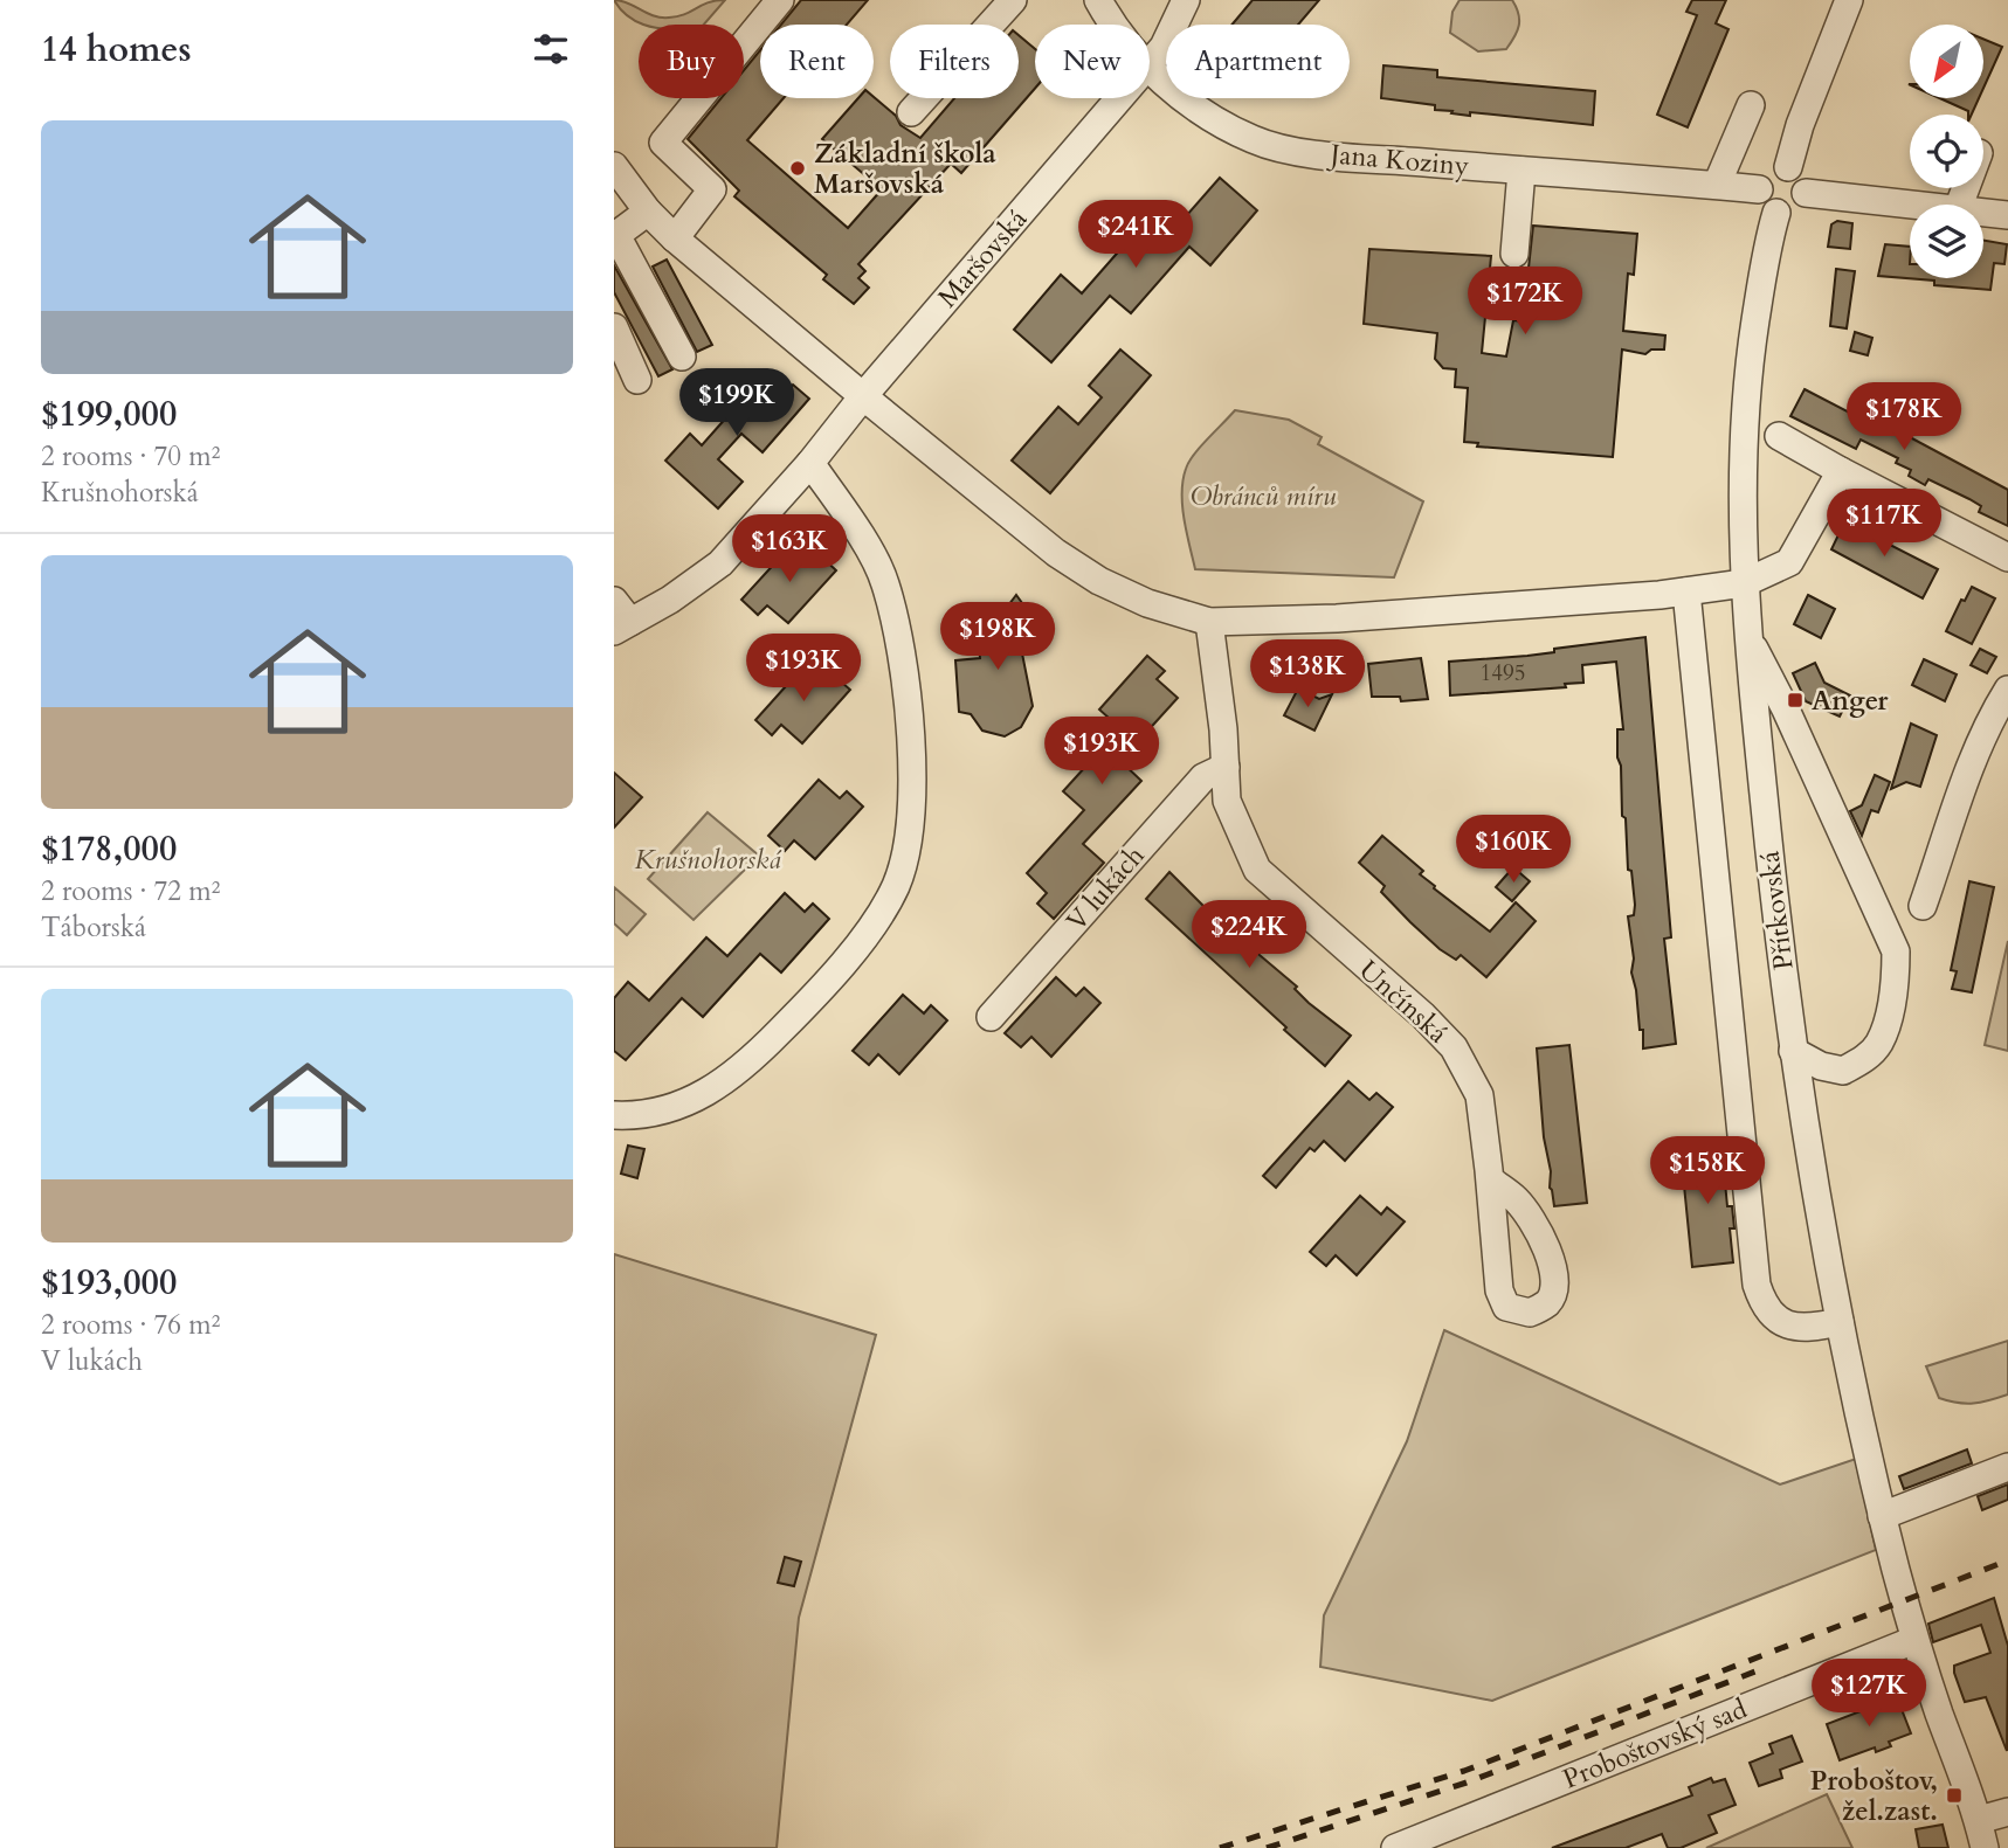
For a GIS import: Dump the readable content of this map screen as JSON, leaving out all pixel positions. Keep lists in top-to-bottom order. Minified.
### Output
{"streets":{"street":["Jana Koziny","Maršovská","V lukách","Přítkovská","Unčínská","Proboštovský sad"]},"crossings":[["Jana Koziny","Přítkovská"],["V lukách","Unčínská"],["Přítkovská","Proboštovský sad"]],"parks":["Obránců míru","Krušnohorská"],"places":{"other":["Základní škola Maršovská"],"transit":["Anger","Proboštov, žel.zast."]},"house_numbers":["1495"],"north":"bottom left","page":{"heading":"14 homes","chip":["Buy","Rent","Filters","New","Apartment"],"list":[{"name":"$199,000","note":"2 rooms · 70 m² · Krušnohorská"},{"name":"$178,000","note":"2 rooms · 72 m² · Táborská"},{"name":"$193,000","note":"2 rooms · 76 m² · V lukách"}],"price":["$241K","$172K","$199K","$178K","$117K","$163K","$198K","$193K","$138K","$193K","$160K","$224K","$158K","$127K"]}}
